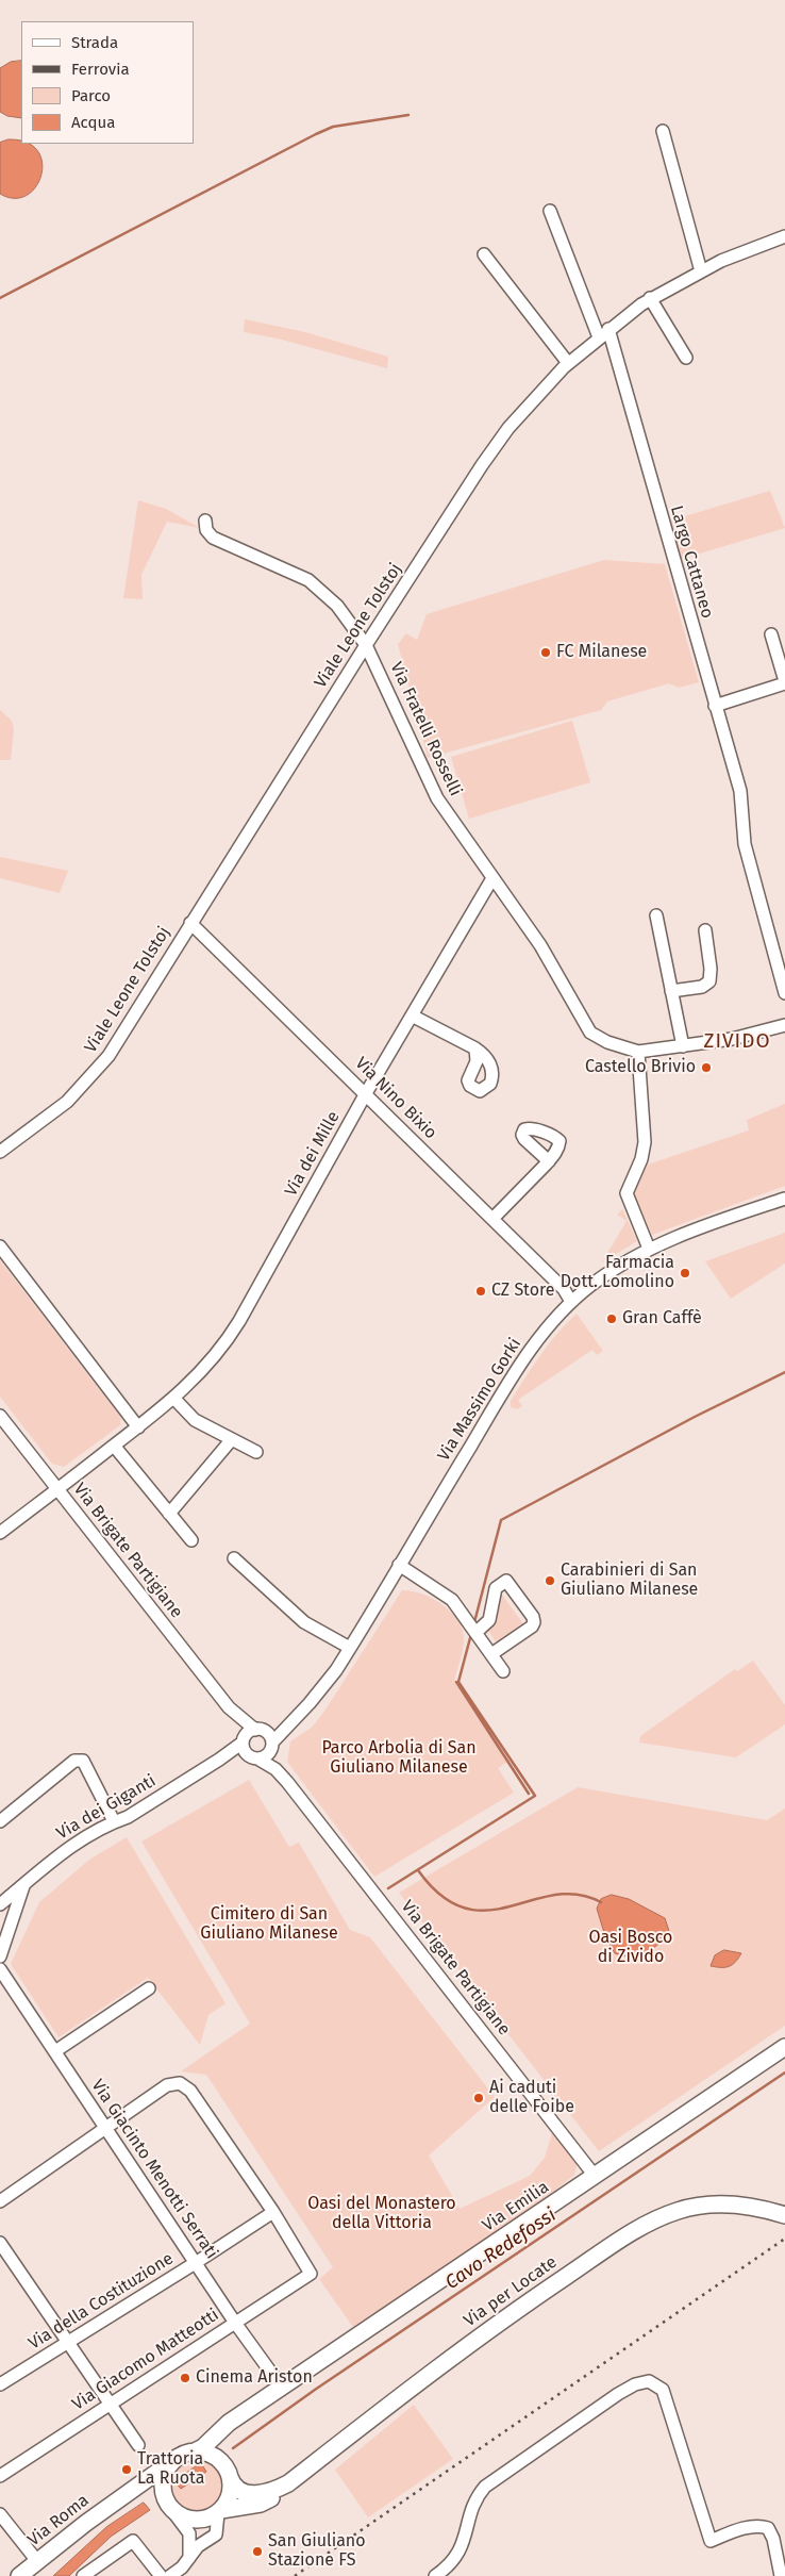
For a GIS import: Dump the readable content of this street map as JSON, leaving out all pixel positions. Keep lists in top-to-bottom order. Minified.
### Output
{"streets":{"main road":["Via Emilia","Via per Locate","Via Roma"],"street":["Largo Cattaneo","Viale Leone Tolstoj","Via Fratelli Rosselli","Via Nino Bixio","Via dei Mille","Via Massimo Gorki","Via Brigate Partigiane","Via dei Giganti","Via Giacinto Menotti Serrati","Via della Costituzione","Via Giacomo Matteotti"]},"crossings":[["Largo Cattaneo","Viale Leone Tolstoj"],["Viale Leone Tolstoj","Via Fratelli Rosselli"],["Viale Leone Tolstoj","Via Nino Bixio"],["Via Fratelli Rosselli","Via dei Mille"],["Via Nino Bixio","Via dei Mille"],["Via Nino Bixio","Via Massimo Gorki"],["Via dei Mille","Via Brigate Partigiane"],["Via Massimo Gorki","Via Brigate Partigiane"],["Via Massimo Gorki","Via dei Giganti"],["Via Brigate Partigiane","Via dei Giganti"],["Via Brigate Partigiane","Via Emilia"],["Via Giacinto Menotti Serrati","Via Emilia"],["Via Giacinto Menotti Serrati","Via della Costituzione"],["Via Giacinto Menotti Serrati","Via Giacomo Matteotti"],["Via Emilia","Via per Locate"],["Via Emilia","Via Roma"],["Via per Locate","Via Roma"],["Via della Costituzione","Via Giacomo Matteotti"]],"districts":["ZIVIDO"],"water":["Cavo Redefossi"],"parks":["Parco Arbolia di San Giuliano Milanese","Cimitero di San Giuliano Milanese","Oasi Bosco di Zivido","Oasi del Monastero della Vittoria"],"places":["FC Milanese","Castello Brivio","Farmacia Dott. Lomolino","CZ Store","Gran Caffè","Carabinieri di San Giuliano Milanese","Ai caduti delle Foibe","Cinema Ariston","Trattoria La Ruota","San Giuliano Stazione FS"],"legend":["Strada","Ferrovia","Parco","Acqua"]}
